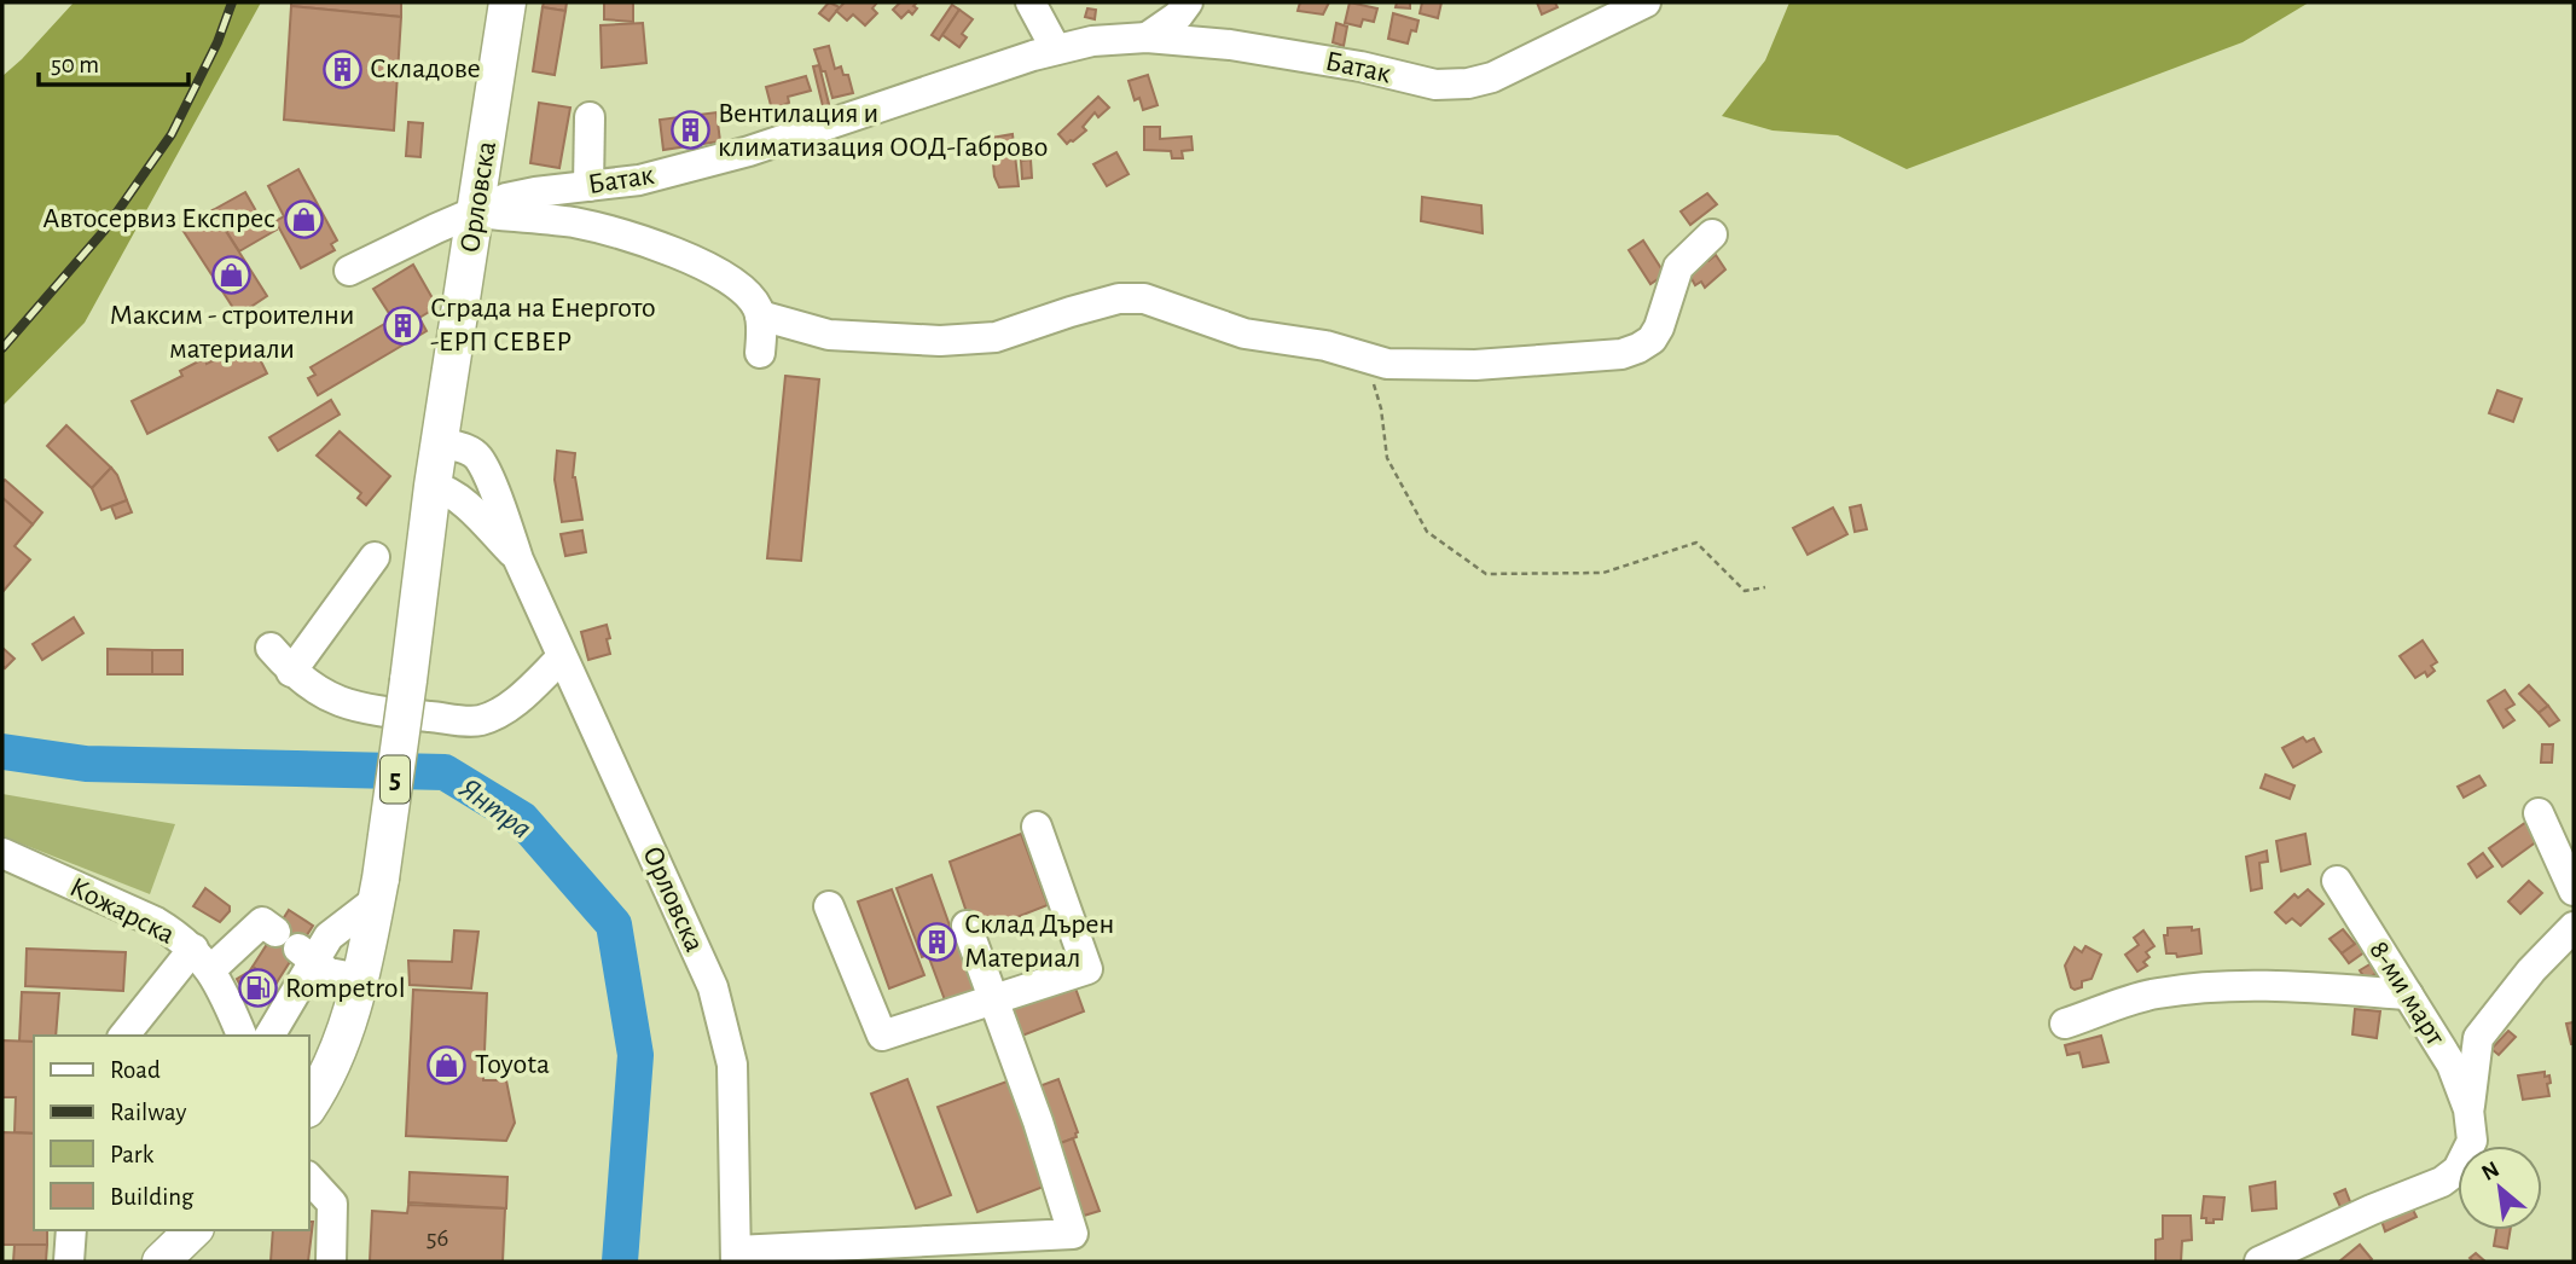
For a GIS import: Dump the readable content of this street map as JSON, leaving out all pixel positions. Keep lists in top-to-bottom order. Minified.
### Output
{"streets":{"main road":["Орловска","5"],"street":["Батак","Кожарска","8-ми март"]},"crossings":[["Батак","Орловска"],["Орловска","5"]],"water":["Янтра"],"places":{"building":["Складове","Вентилация и климатизация ООД-Габрово","Сграда на Енергото -ЕРП СЕВЕР","Склад Дърен Материал"],"shop":["Автосервиз Експрес","Максим - строителни материали","Toyota"],"fuel station":["Rompetrol"]},"house_numbers":["56"],"legend":["Road","Railway","Park","Building"],"scale_bar":"50 m","north":"top left"}
